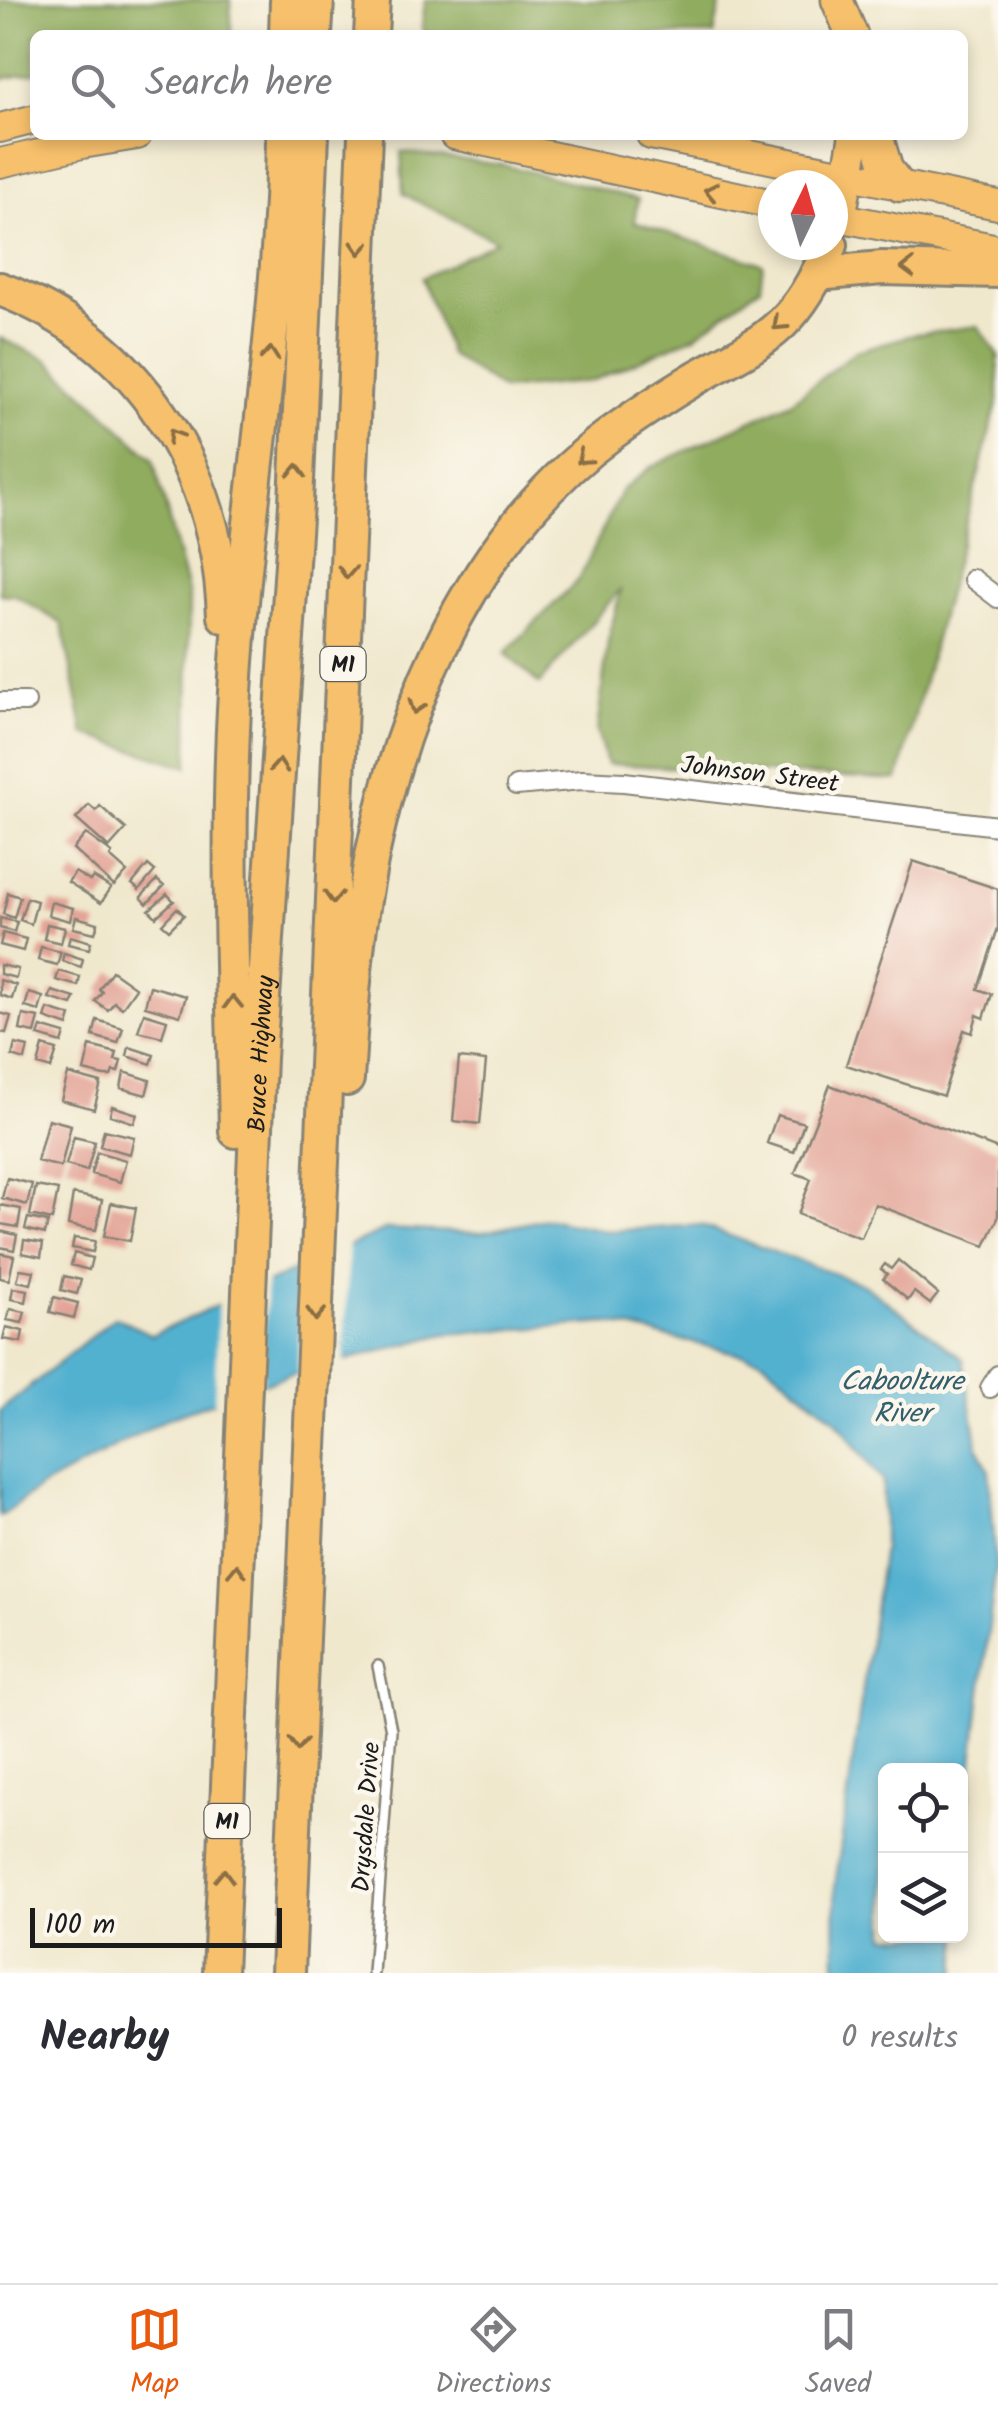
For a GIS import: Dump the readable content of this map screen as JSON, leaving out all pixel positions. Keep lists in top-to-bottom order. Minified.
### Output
{"streets":{"highway":["M1","Bruce Highway"],"street":["Johnson Street"],"lane":["Drysdale Drive"]},"water":["Caboolture River"],"scale_bar":"100 m","north":"top","page":{"search":"Search here","scale":"100 m","heading":["Nearby","0 results"],"nav":["Map","Directions","Saved"]}}
